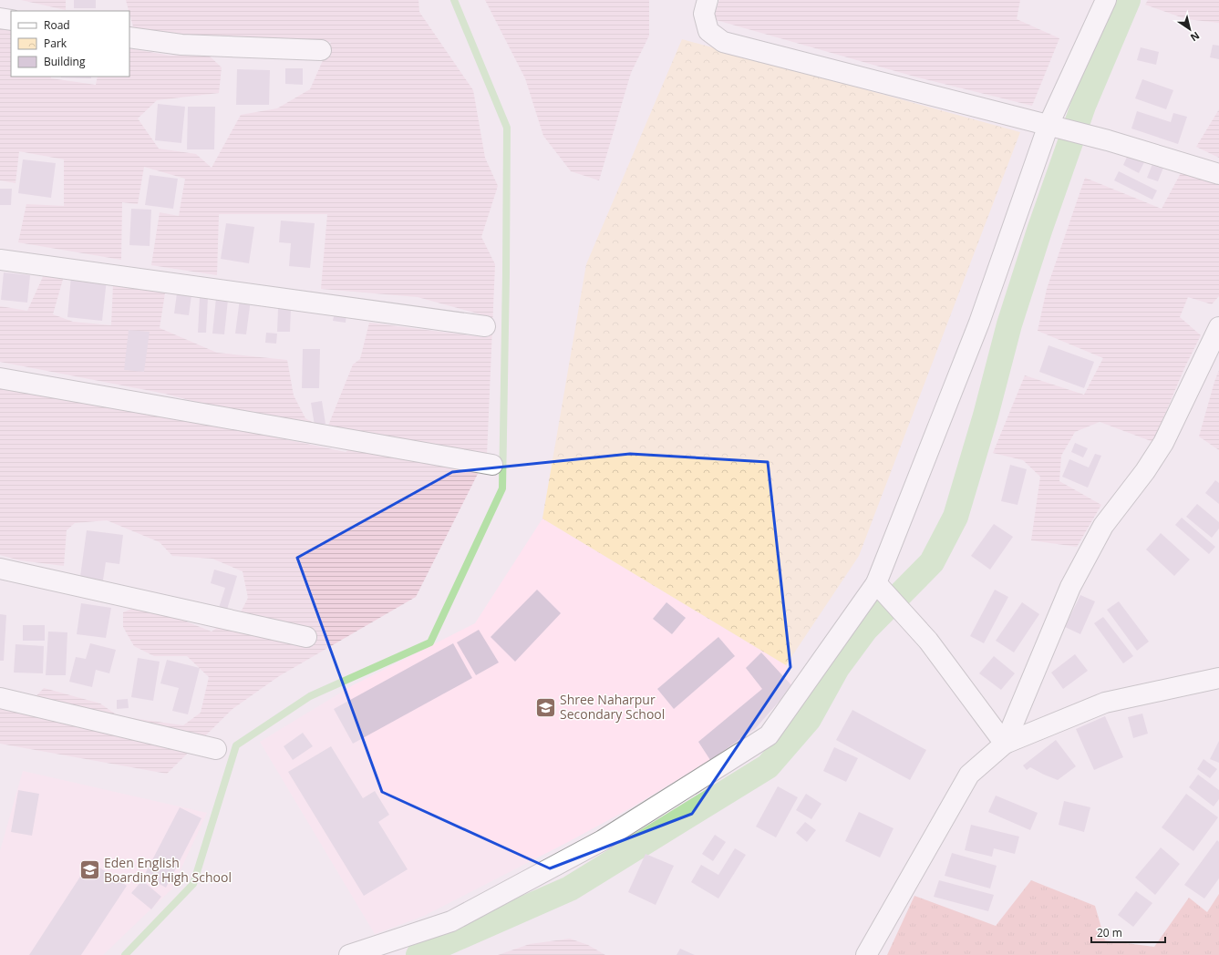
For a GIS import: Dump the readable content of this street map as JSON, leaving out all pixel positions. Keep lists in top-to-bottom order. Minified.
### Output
{"places":{"school or university":["Shree Naharpur Secondary School","Eden English Boarding High School"]},"legend":["Road","Park","Building"],"scale_bar":"20 m","north":"bottom right"}
